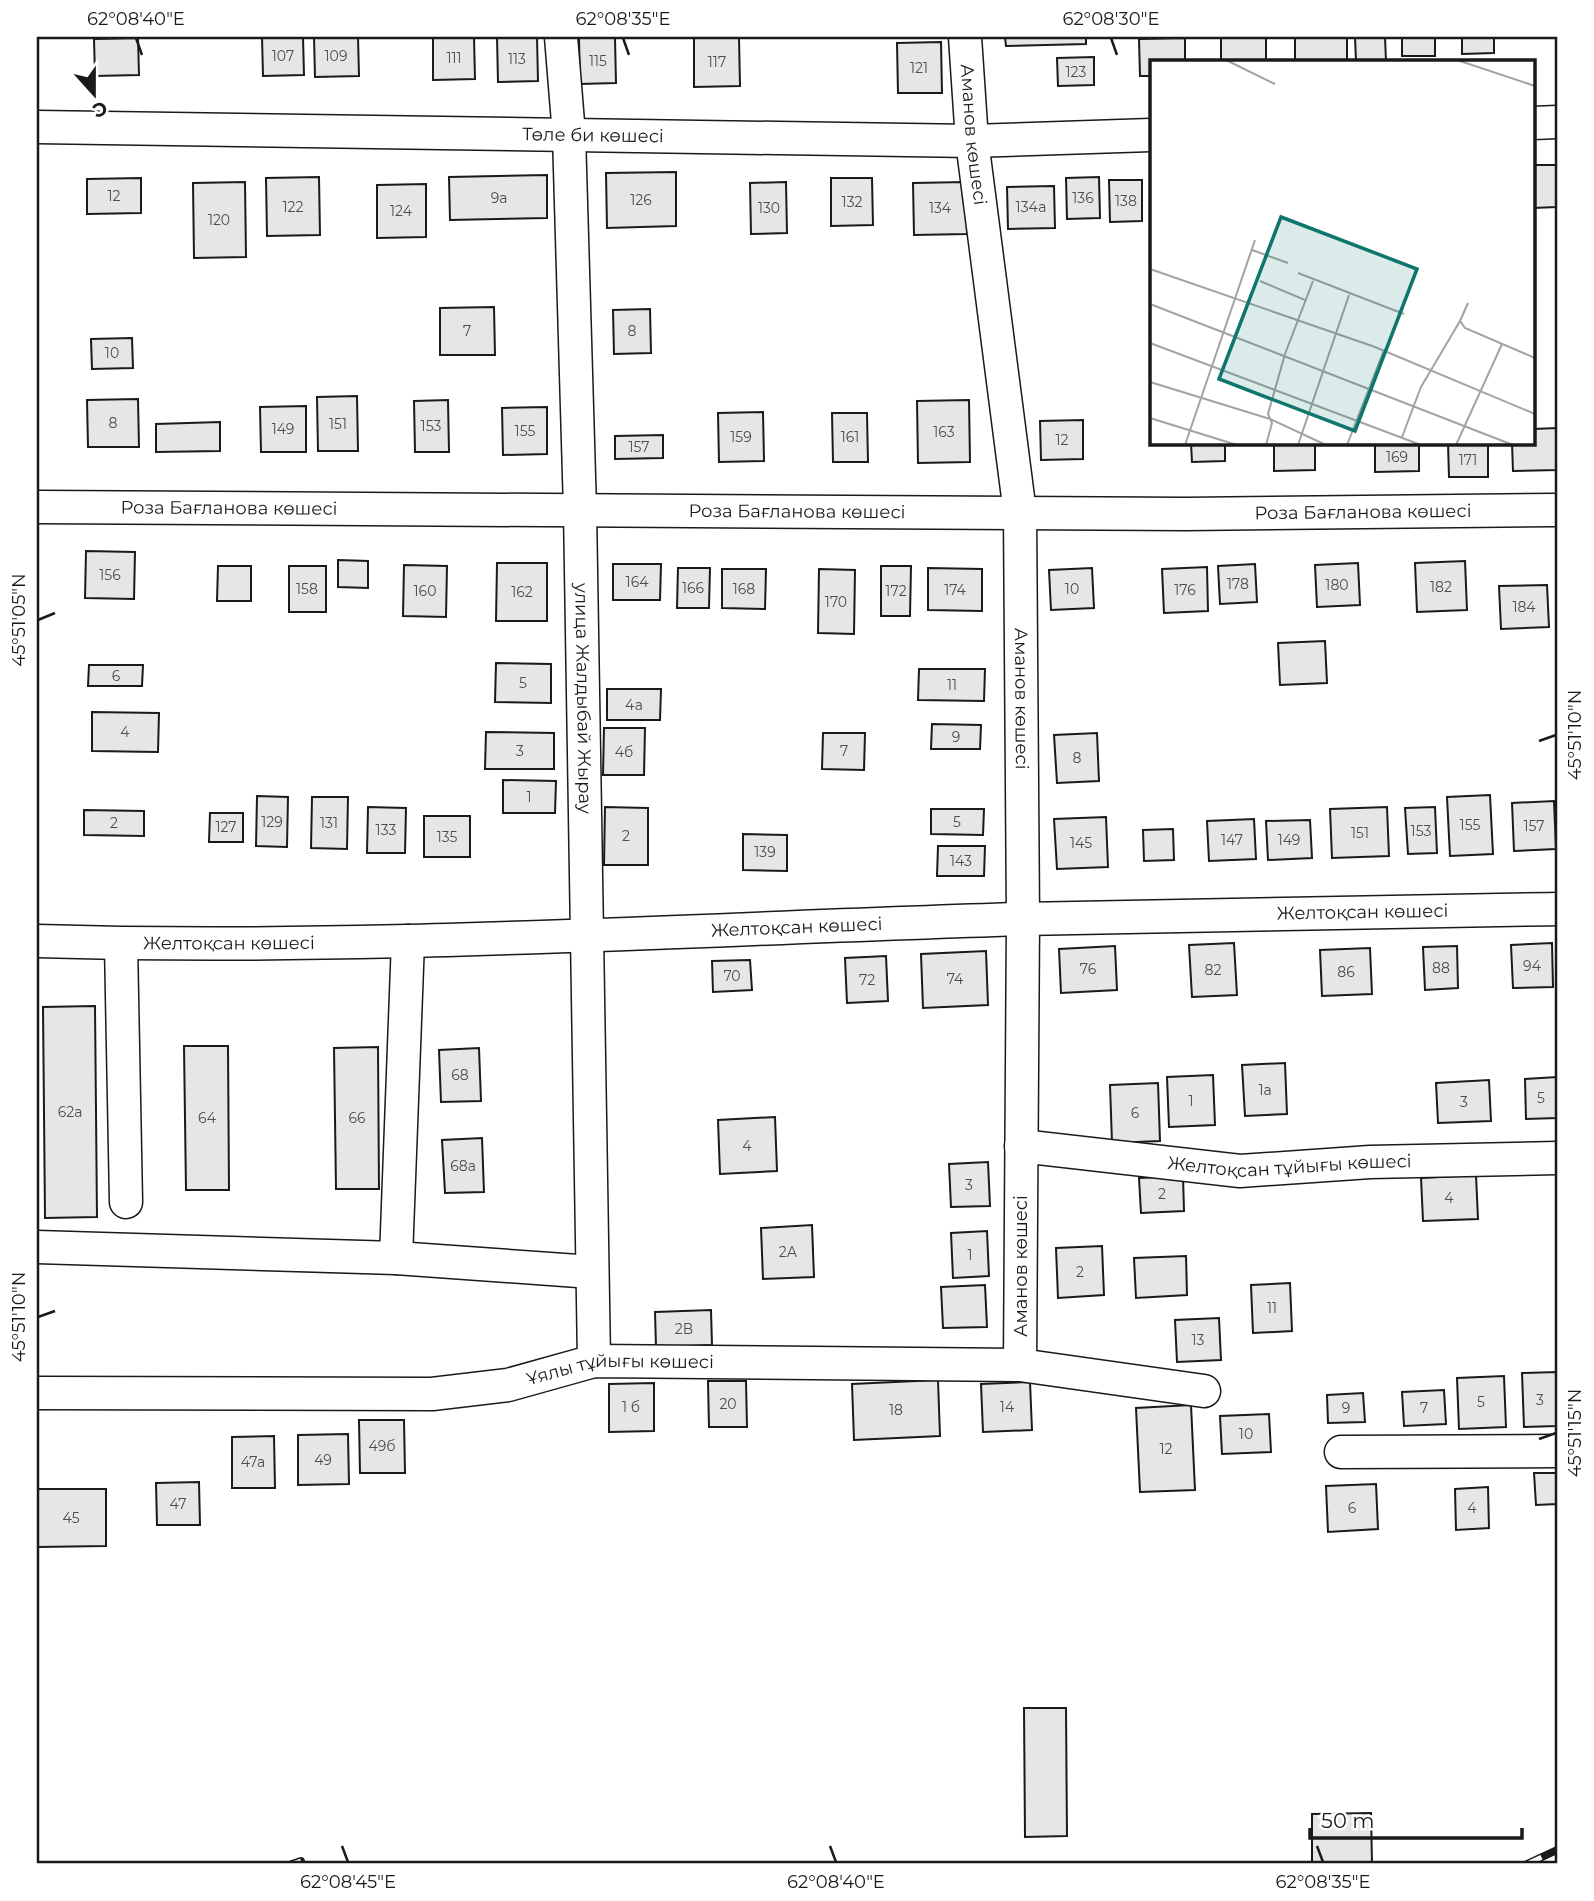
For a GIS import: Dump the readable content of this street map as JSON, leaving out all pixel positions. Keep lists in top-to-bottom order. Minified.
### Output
{"streets":{"street":["Аманов көшесі","Төле би көшесі","Роза Бағланова көшесі","улица Жалдыбай Жырау","Желтоқсан көшесі","Желтоқсан тұйығы көшесі","Ұялы тұйығы көшесі"]},"crossings":[["Аманов көшесі","Төле би көшесі"],["Аманов көшесі","Роза Бағланова көшесі"],["Аманов көшесі","Желтоқсан көшесі"],["Аманов көшесі","Желтоқсан тұйығы көшесі"],["Аманов көшесі","Ұялы тұйығы көшесі"],["Төле би көшесі","улица Жалдыбай Жырау"],["Роза Бағланова көшесі","улица Жалдыбай Жырау"],["улица Жалдыбай Жырау","Желтоқсан көшесі"],["улица Жалдыбай Жырау","Ұялы тұйығы көшесі"]],"house_numbers":["107","109","111","113","115","117","121","123","12","9а","136","126","138","132","122","134а","130","134","124","120","7","8","10","8","151","153","149","155","163","159","161","12","157","169","171","156","164","178","180","182","166","158","168","10","174","176","160","172","162","170","184","6","5","11","4а","4","9","3","7","4б","8","1","129","5","2","131","155","157","127","133","153","151","2","135","147","149","145","139","143","94","88","76","82","86","70","74","72","68","1а","5","1","3","62а","6","64","66","4","68а","3","2","4","2А","1","2","11","2В","13","3","5","20","1 б","14","9","7","18","10","49б","12","49","47а","47","6","4","45"],"scale_bar":"50 m","north":"bottom","coordinates":["62°08'40\"E","62°08'35\"E","62°08'30\"E","45°51'05\"N","45°51'10\"N","45°51'15\"N","62°08'45\"E"]}
